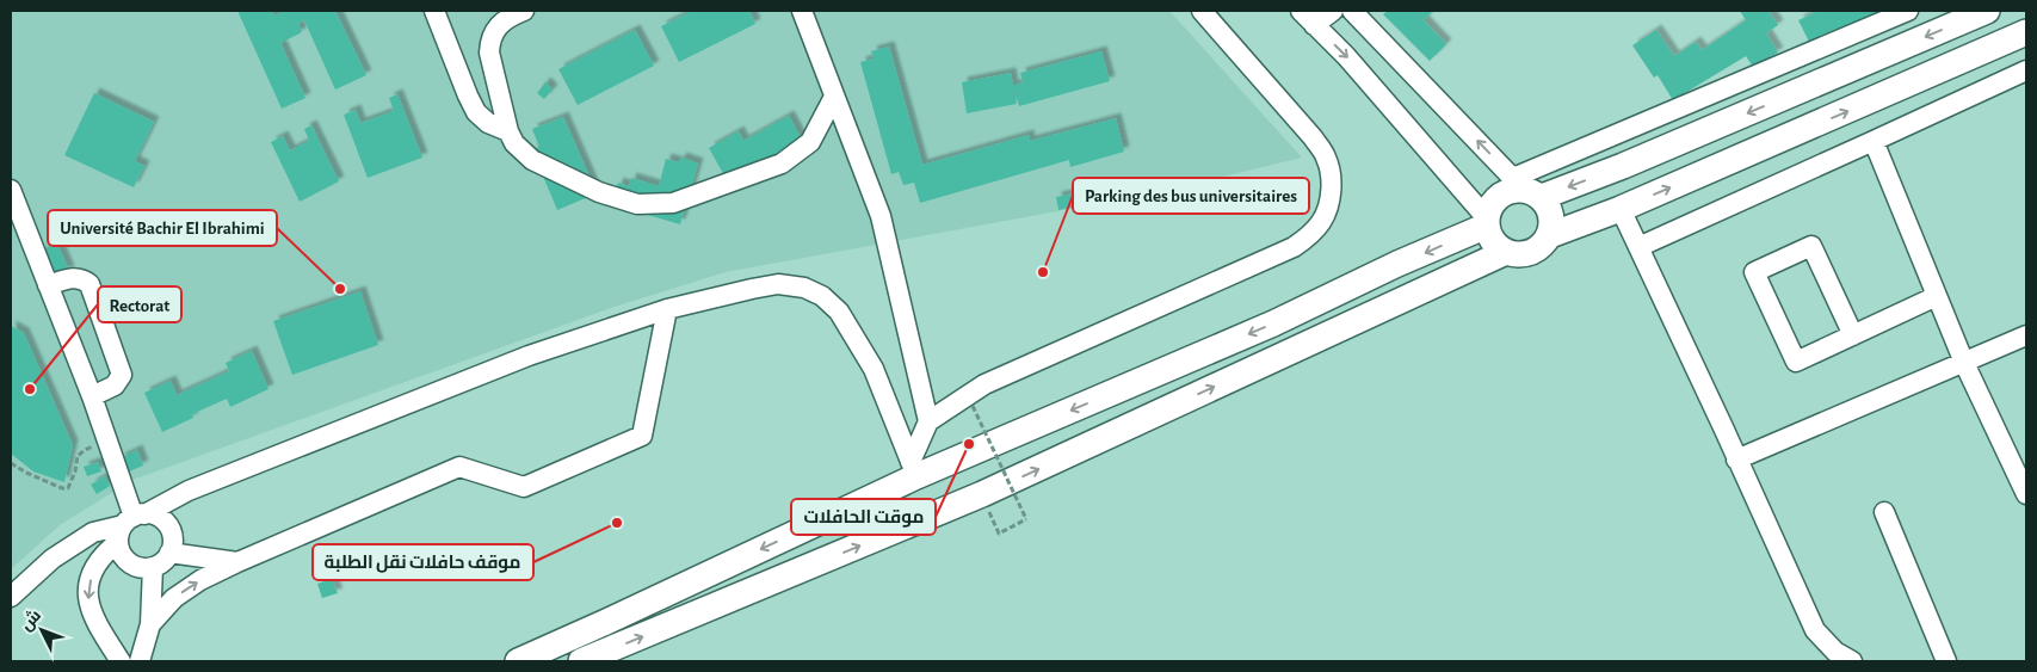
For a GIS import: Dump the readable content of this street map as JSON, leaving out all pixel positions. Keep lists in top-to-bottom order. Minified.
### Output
{"places":["Parking des bus universitaires","Université Bachir El Ibrahimi","Rectorat","موقت الحافلات","موقف حافلات نقل الطلبة"],"north":"top left"}
